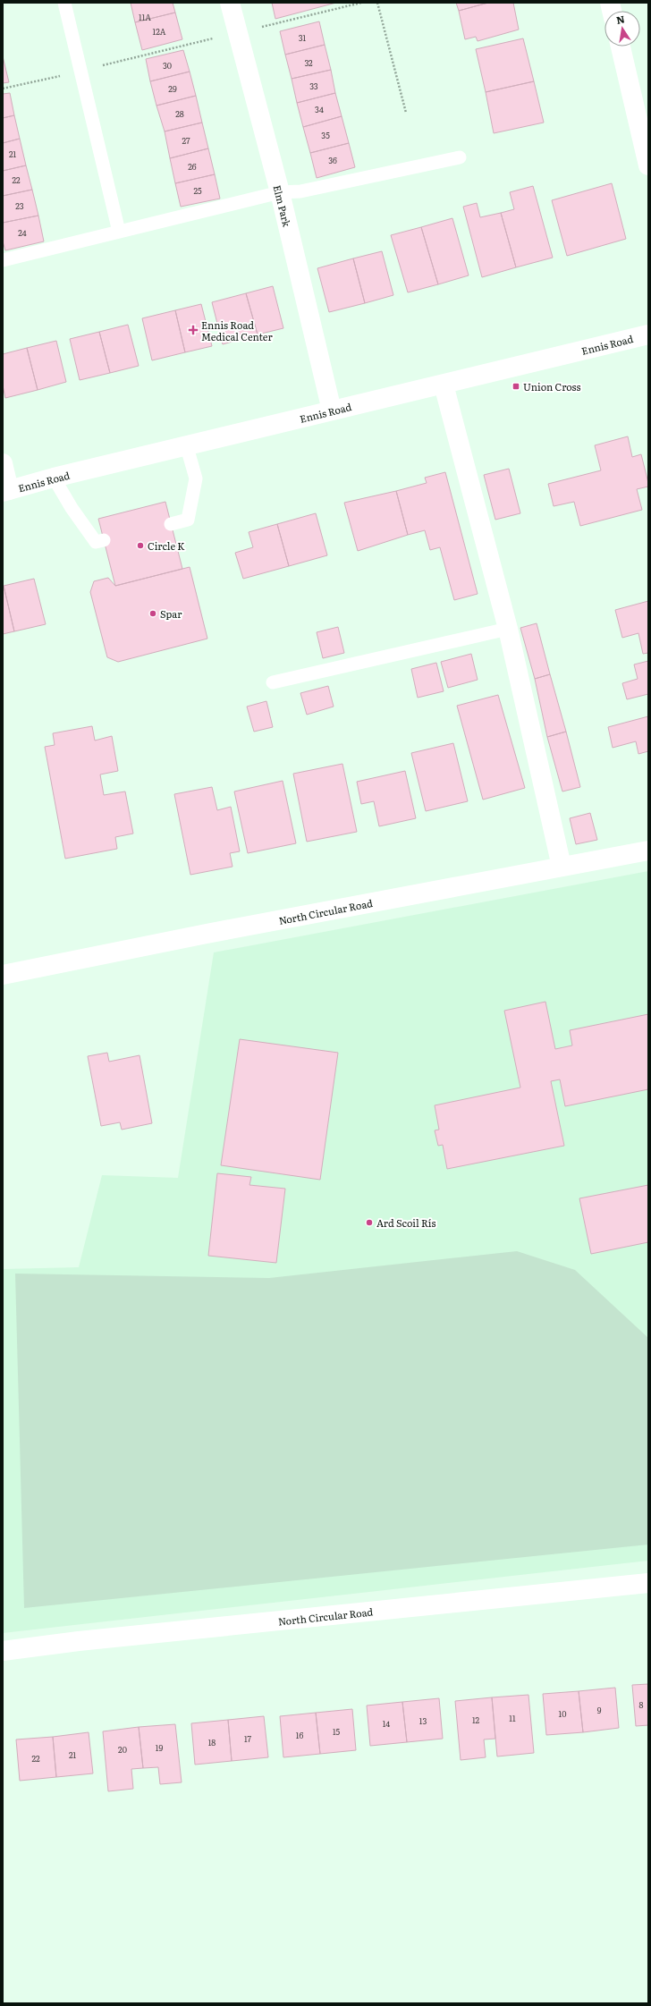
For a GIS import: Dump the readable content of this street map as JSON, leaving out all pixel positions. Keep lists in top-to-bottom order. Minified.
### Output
{"streets":{"street":["Elm Park","Ennis Road","North Circular Road"]},"crossings":[["Elm Park","Ennis Road"]],"places":{"health":["Ennis Road Medical Center"],"transit":["Union Cross"],"other":["Circle K","Spar","Ard Scoil Rís"]},"house_numbers":["11A","12A","31","32","30","33","29","34","28","35","27","21","36","26","22","25","23","24","8","9","10","11","12","13","14","15","16","17","18","19","20","21","22"],"north":"top"}
